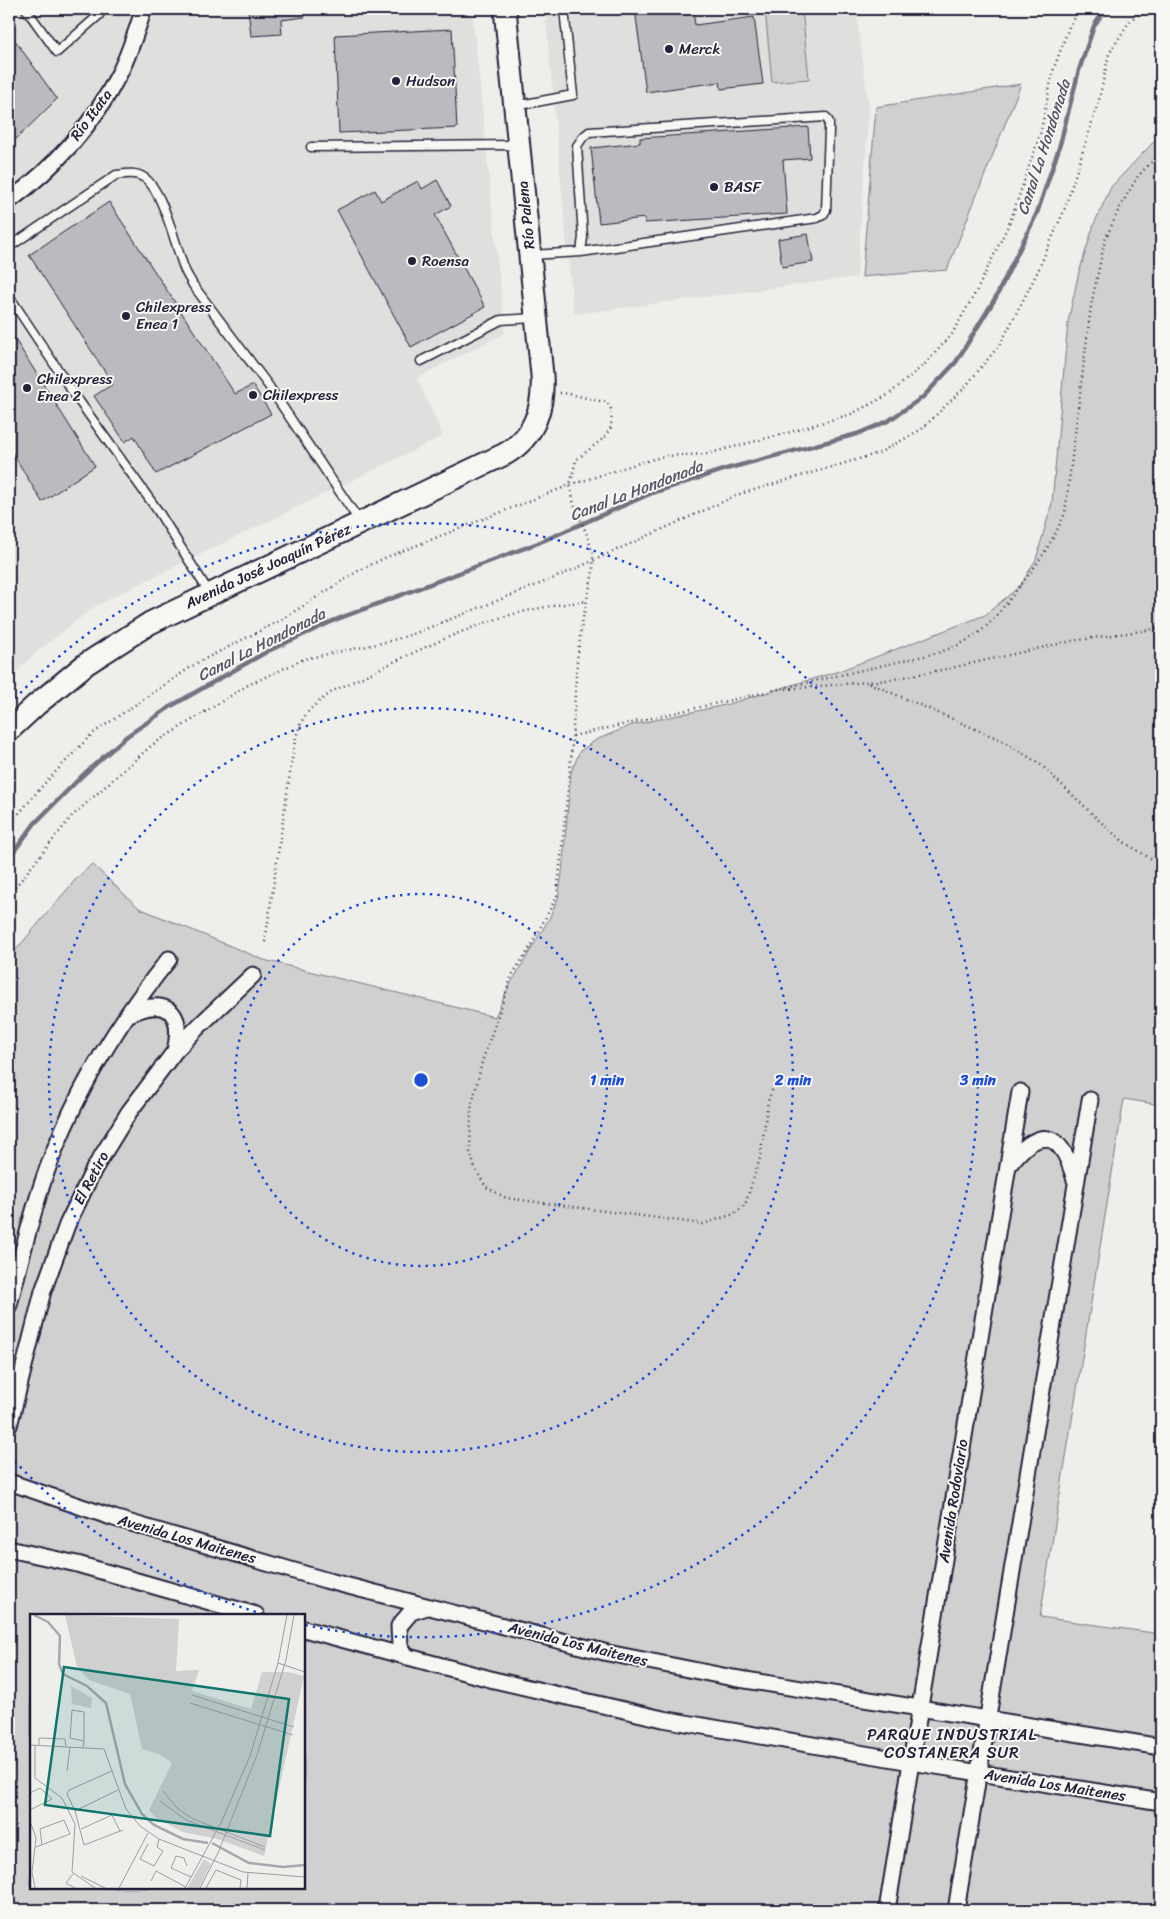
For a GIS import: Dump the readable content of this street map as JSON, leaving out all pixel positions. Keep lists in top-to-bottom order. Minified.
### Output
{"streets":{"main road":["Río Palena","Avenida José Joaquín Pérez"],"street":["Río Itata","El Retiro","Avenida Rodoviario","Avenida Los Maitenes"]},"crossings":[["Río Palena","Avenida José Joaquín Pérez"],["Avenida Rodoviario","Avenida Los Maitenes"]],"districts":["PARQUE INDUSTRIAL COSTANERA SUR"],"water":["Canal La Hondonada"],"places":["Merck","Hudson","BASF","Roensa","Chilexpress Enea 1","Chilexpress Enea 2","Chilexpress"],"rings":["1 min","2 min","3 min"]}
